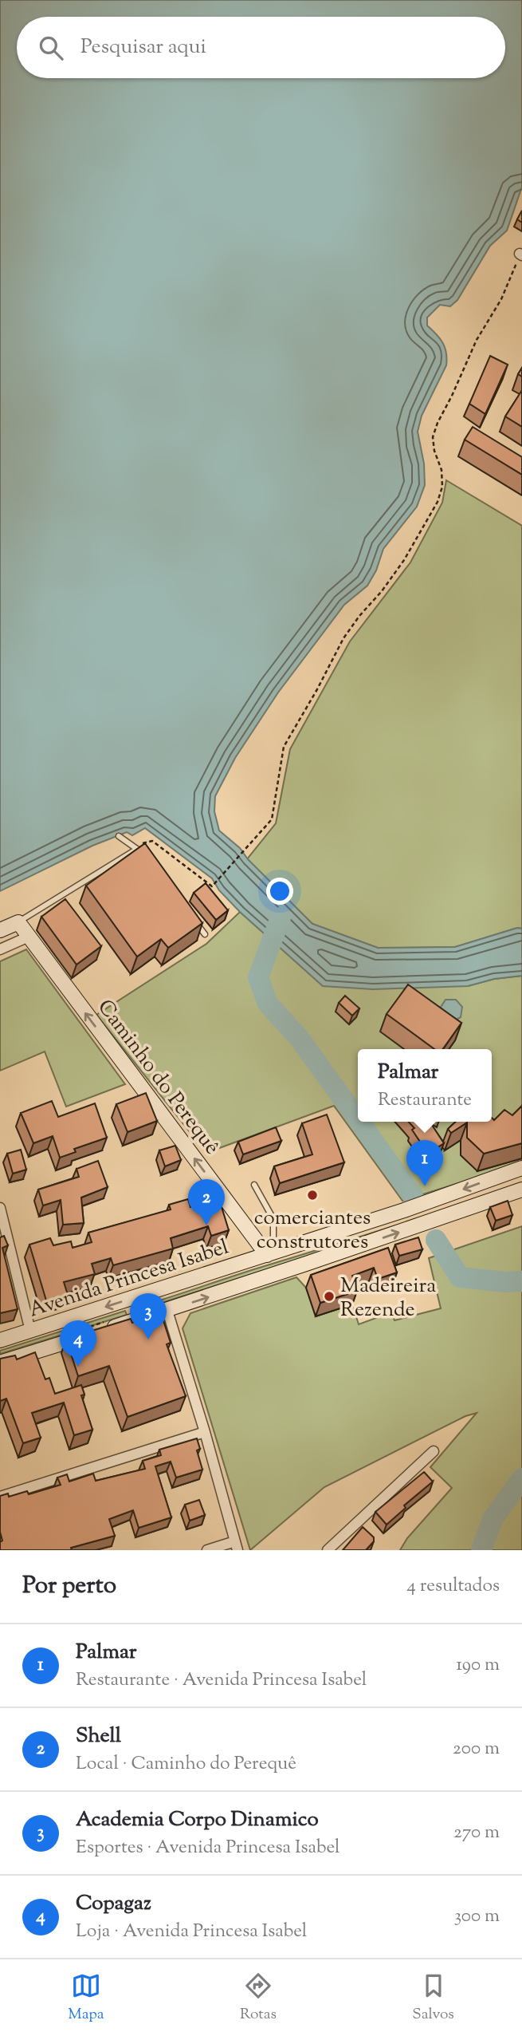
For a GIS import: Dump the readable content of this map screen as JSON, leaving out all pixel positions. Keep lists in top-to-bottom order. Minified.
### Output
{"streets":{"main road":["Caminho do Perequê","Avenida Princesa Isabel"]},"crossings":[["Caminho do Perequê","Avenida Princesa Isabel"]],"one_way":["Caminho do Perequê"],"places":["comerciantes construtores","Madeireira Rezende"],"page":{"search":"Pesquisar aqui","popup":["Palmar","Restaurante"],"pins":["1","2","3","4"],"heading":["Por perto","4 resultados"],"list":[{"mark":"1","name":"Palmar","note":"Restaurante · Avenida Princesa Isabel","value":"190 m"},{"mark":"2","name":"Shell","note":"Local · Caminho do Perequê","value":"200 m"},{"mark":"3","name":"Academia Corpo Dinamico","note":"Esportes · Avenida Princesa Isabel","value":"270 m"},{"mark":"4","name":"Copagaz","note":"Loja · Avenida Princesa Isabel","value":"300 m"}],"nav":["Mapa","Rotas","Salvos"]}}
